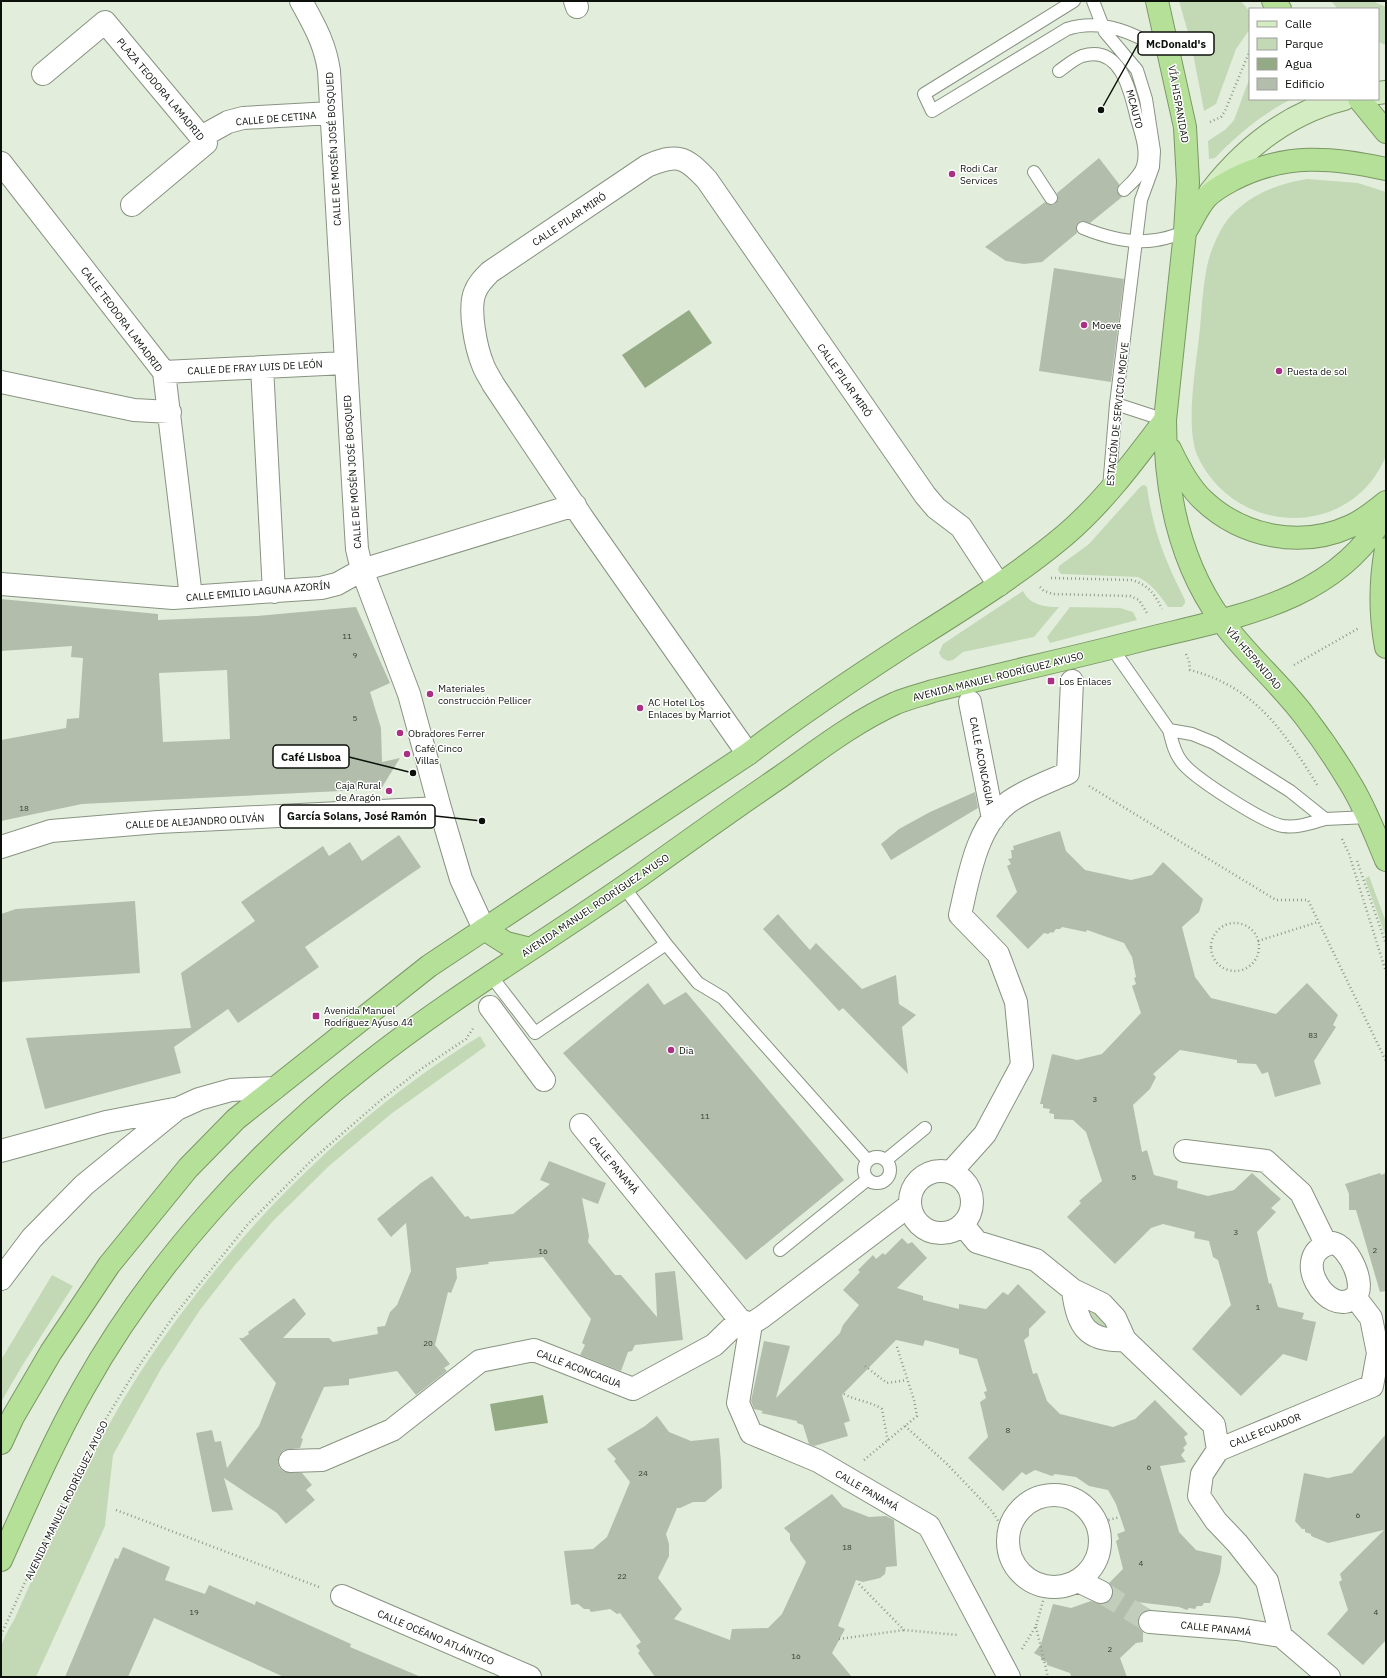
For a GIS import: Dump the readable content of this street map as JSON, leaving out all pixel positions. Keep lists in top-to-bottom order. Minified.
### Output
{"streets":{"highway":["VÍA HISPANIDAD","AVENIDA MANUEL RODRÍGUEZ AYUSO"],"street":["PLAZA TEODORA LAMADRID","CALLE DE CETINA","CALLE DE MOSÉN JOSÉ BOSQUED","CALLE PILAR MIRÓ","CALLE TEODORA LAMADRID","CALLE DE FRAY LUIS DE LEÓN","CALLE EMILIO LAGUNA AZORÍN","CALLE ACONCAGUA","CALLE DE ALEJANDRO OLIVÁN","CALLE PANAMÁ","CALLE ECUADOR","CALLE OCÉANO ATLÁNTICO"],"lane":["MCAUTO","ESTACIÓN DE SERVICIO MOEVE"]},"crossings":[["PLAZA TEODORA LAMADRID","CALLE DE CETINA"],["VÍA HISPANIDAD","AVENIDA MANUEL RODRÍGUEZ AYUSO"],["CALLE DE CETINA","CALLE DE MOSÉN JOSÉ BOSQUED"],["CALLE DE MOSÉN JOSÉ BOSQUED","CALLE DE FRAY LUIS DE LEÓN"],["CALLE DE MOSÉN JOSÉ BOSQUED","CALLE EMILIO LAGUNA AZORÍN"],["CALLE DE MOSÉN JOSÉ BOSQUED","CALLE DE ALEJANDRO OLIVÁN"],["CALLE PILAR MIRÓ","CALLE EMILIO LAGUNA AZORÍN"],["CALLE TEODORA LAMADRID","CALLE DE FRAY LUIS DE LEÓN"],["CALLE TEODORA LAMADRID","CALLE EMILIO LAGUNA AZORÍN"],["CALLE ACONCAGUA","CALLE PANAMÁ"],["CALLE PANAMÁ","CALLE ECUADOR"]],"places":{"other":["McDonald's","Rodi Car Services","Moeve","Puesta de sol","Materiales construcción Pellicer","AC Hotel Los Enlaces by Marriot","Obradores Ferrer","Café Cinco Villas","Café Lisboa","Caja Rural de Aragón","García Solans, José Ramón","Dia"],"transit":["Los Enlaces","Avenida Manuel Rodríguez Ayuso 44"]},"house_numbers":["11","9","5","18","83","3","11","5","3","2","16","1","20","8","6","24","6","18","4","22","19","4","2","16"],"legend":["Calle","Parque","Agua","Edificio"]}
